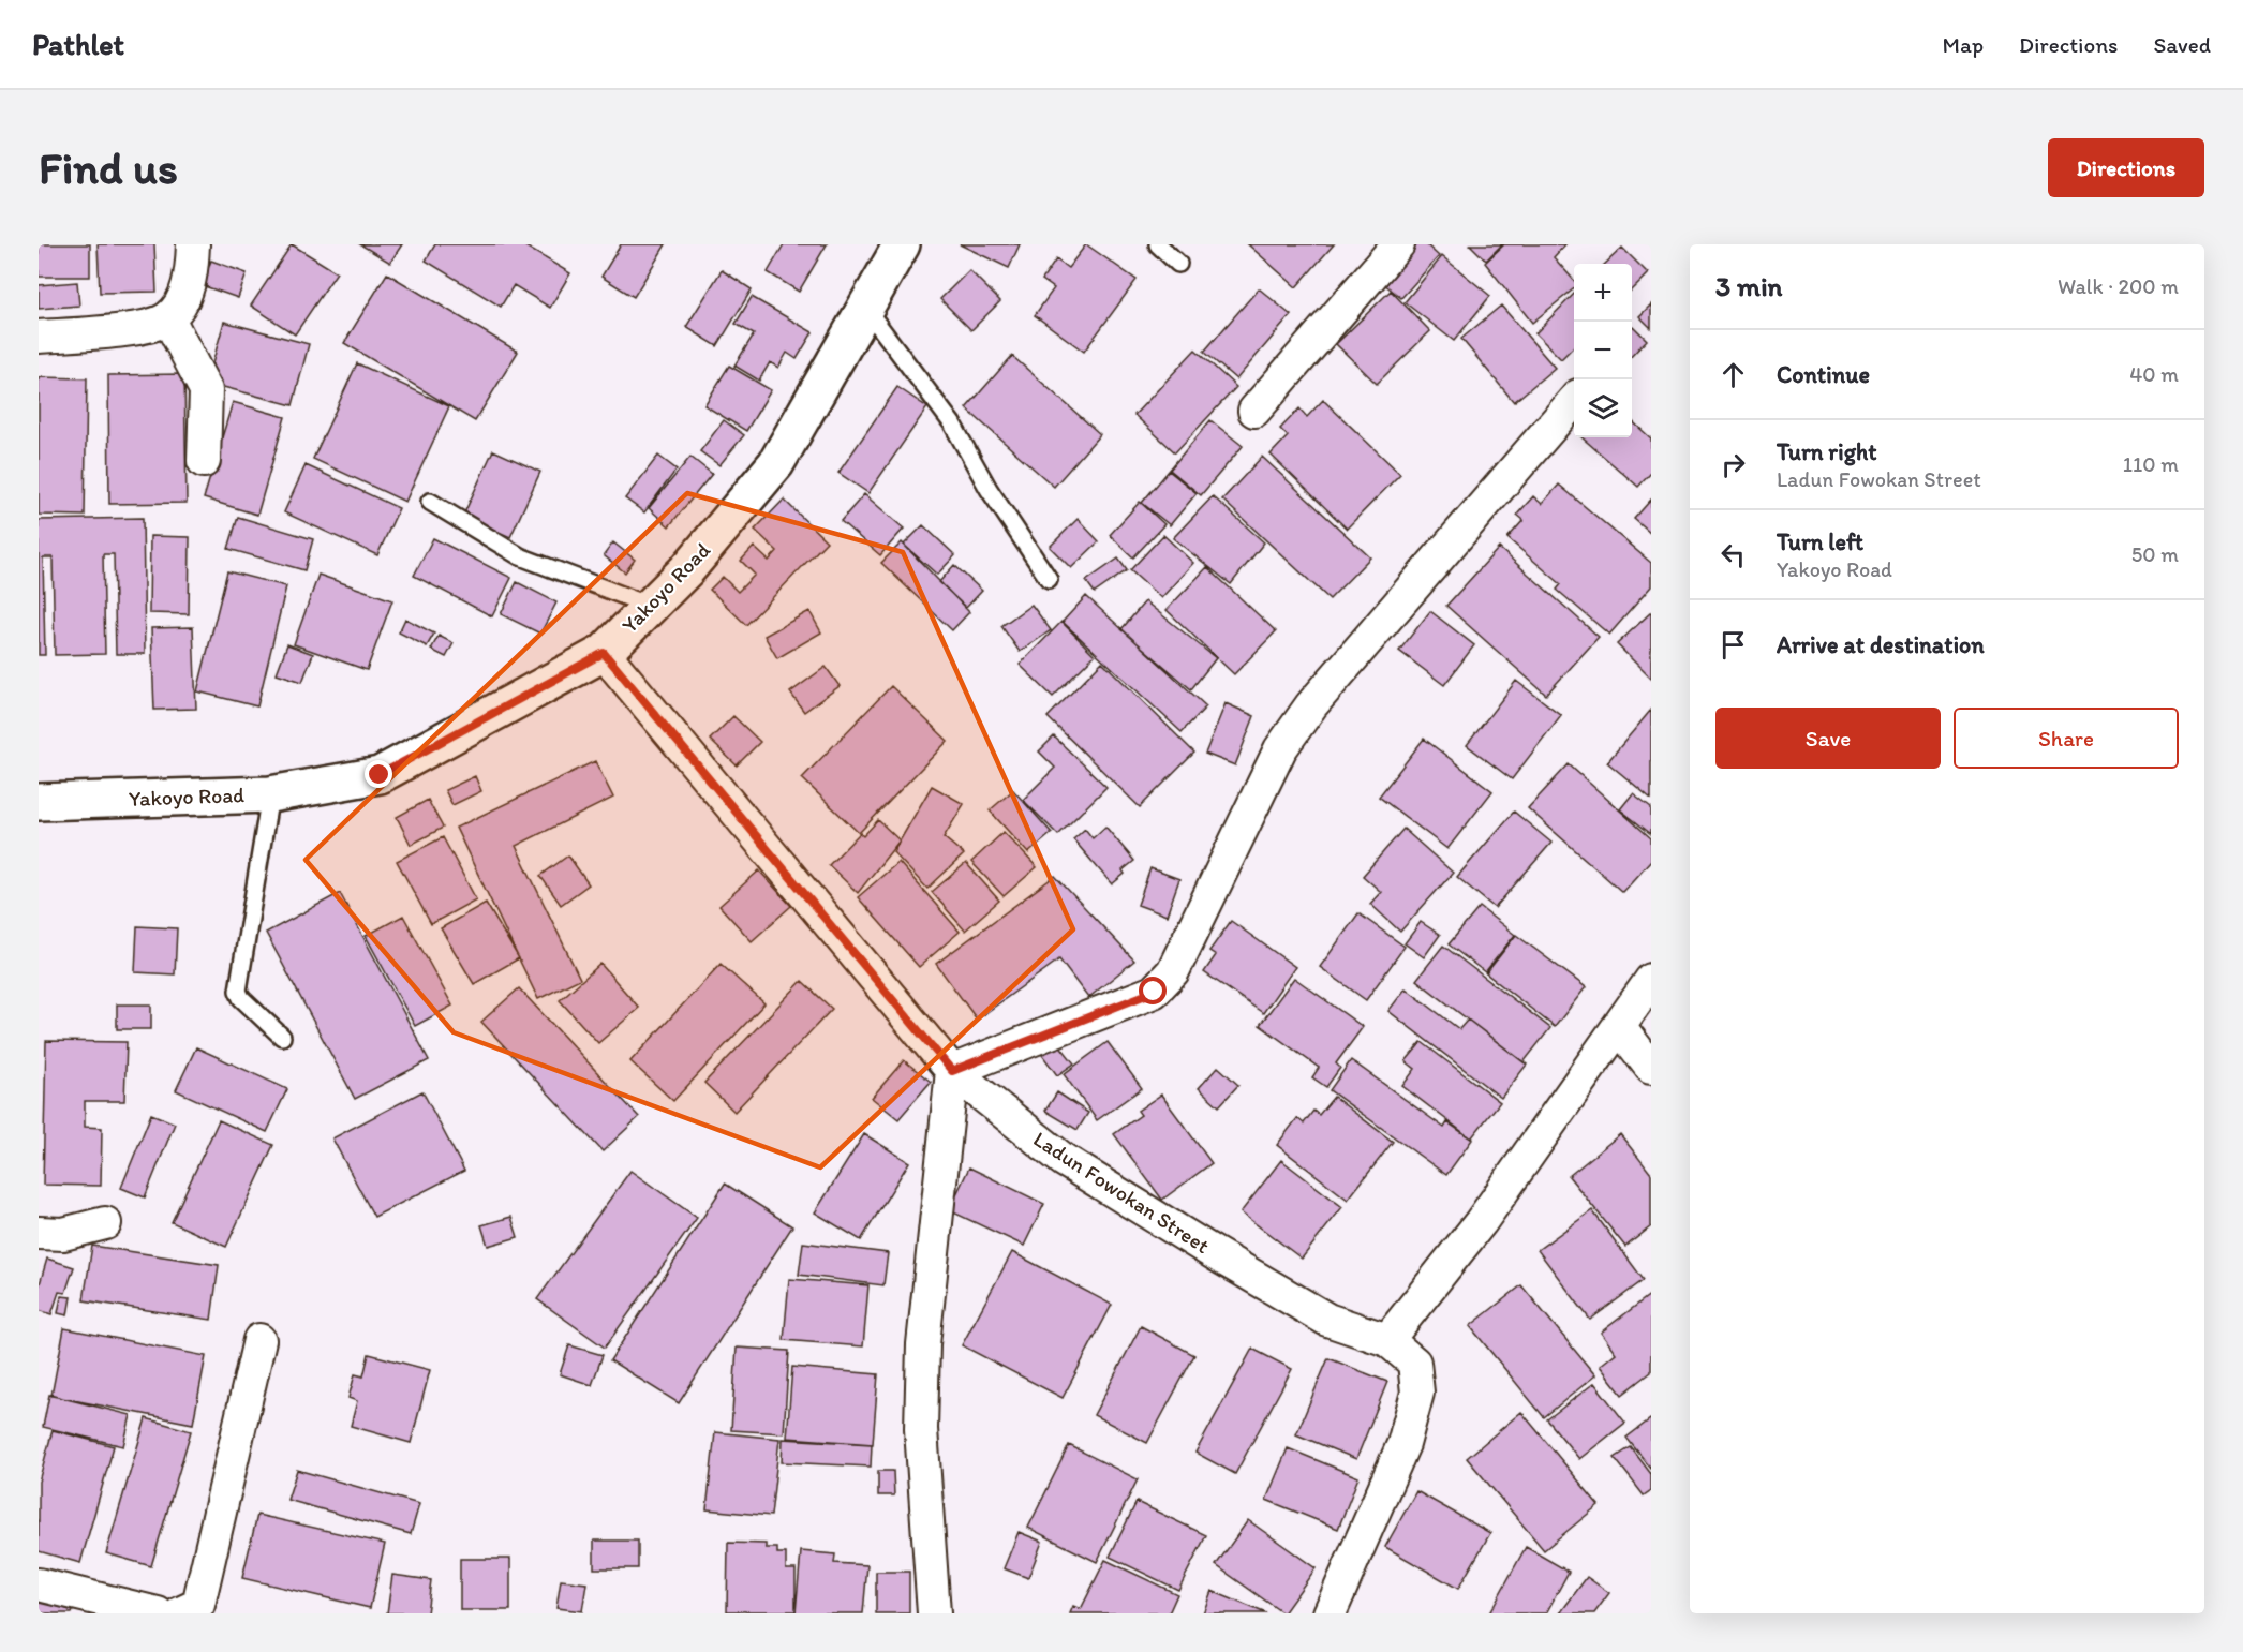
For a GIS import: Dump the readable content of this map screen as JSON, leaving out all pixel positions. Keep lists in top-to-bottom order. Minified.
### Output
{"streets":{"main road":["Yakoyo Road"],"street":["Ladun Fowokan Street"]},"crossings":[["Yakoyo Road","Ladun Fowokan Street"]],"page":{"header":"Pathlet","nav":["Map","Directions","Saved"],"buttons":["Directions",["Save","Share"]],"title":"Find us","heading":["3 min","Walk · 200 m"],"map_buttons":["+","−"],"list":[["Continue","40 m"],["Turn right","Ladun Fowokan Street","110 m"],["Turn left","Yakoyo Road","50 m"],"Arrive at destination"]}}
